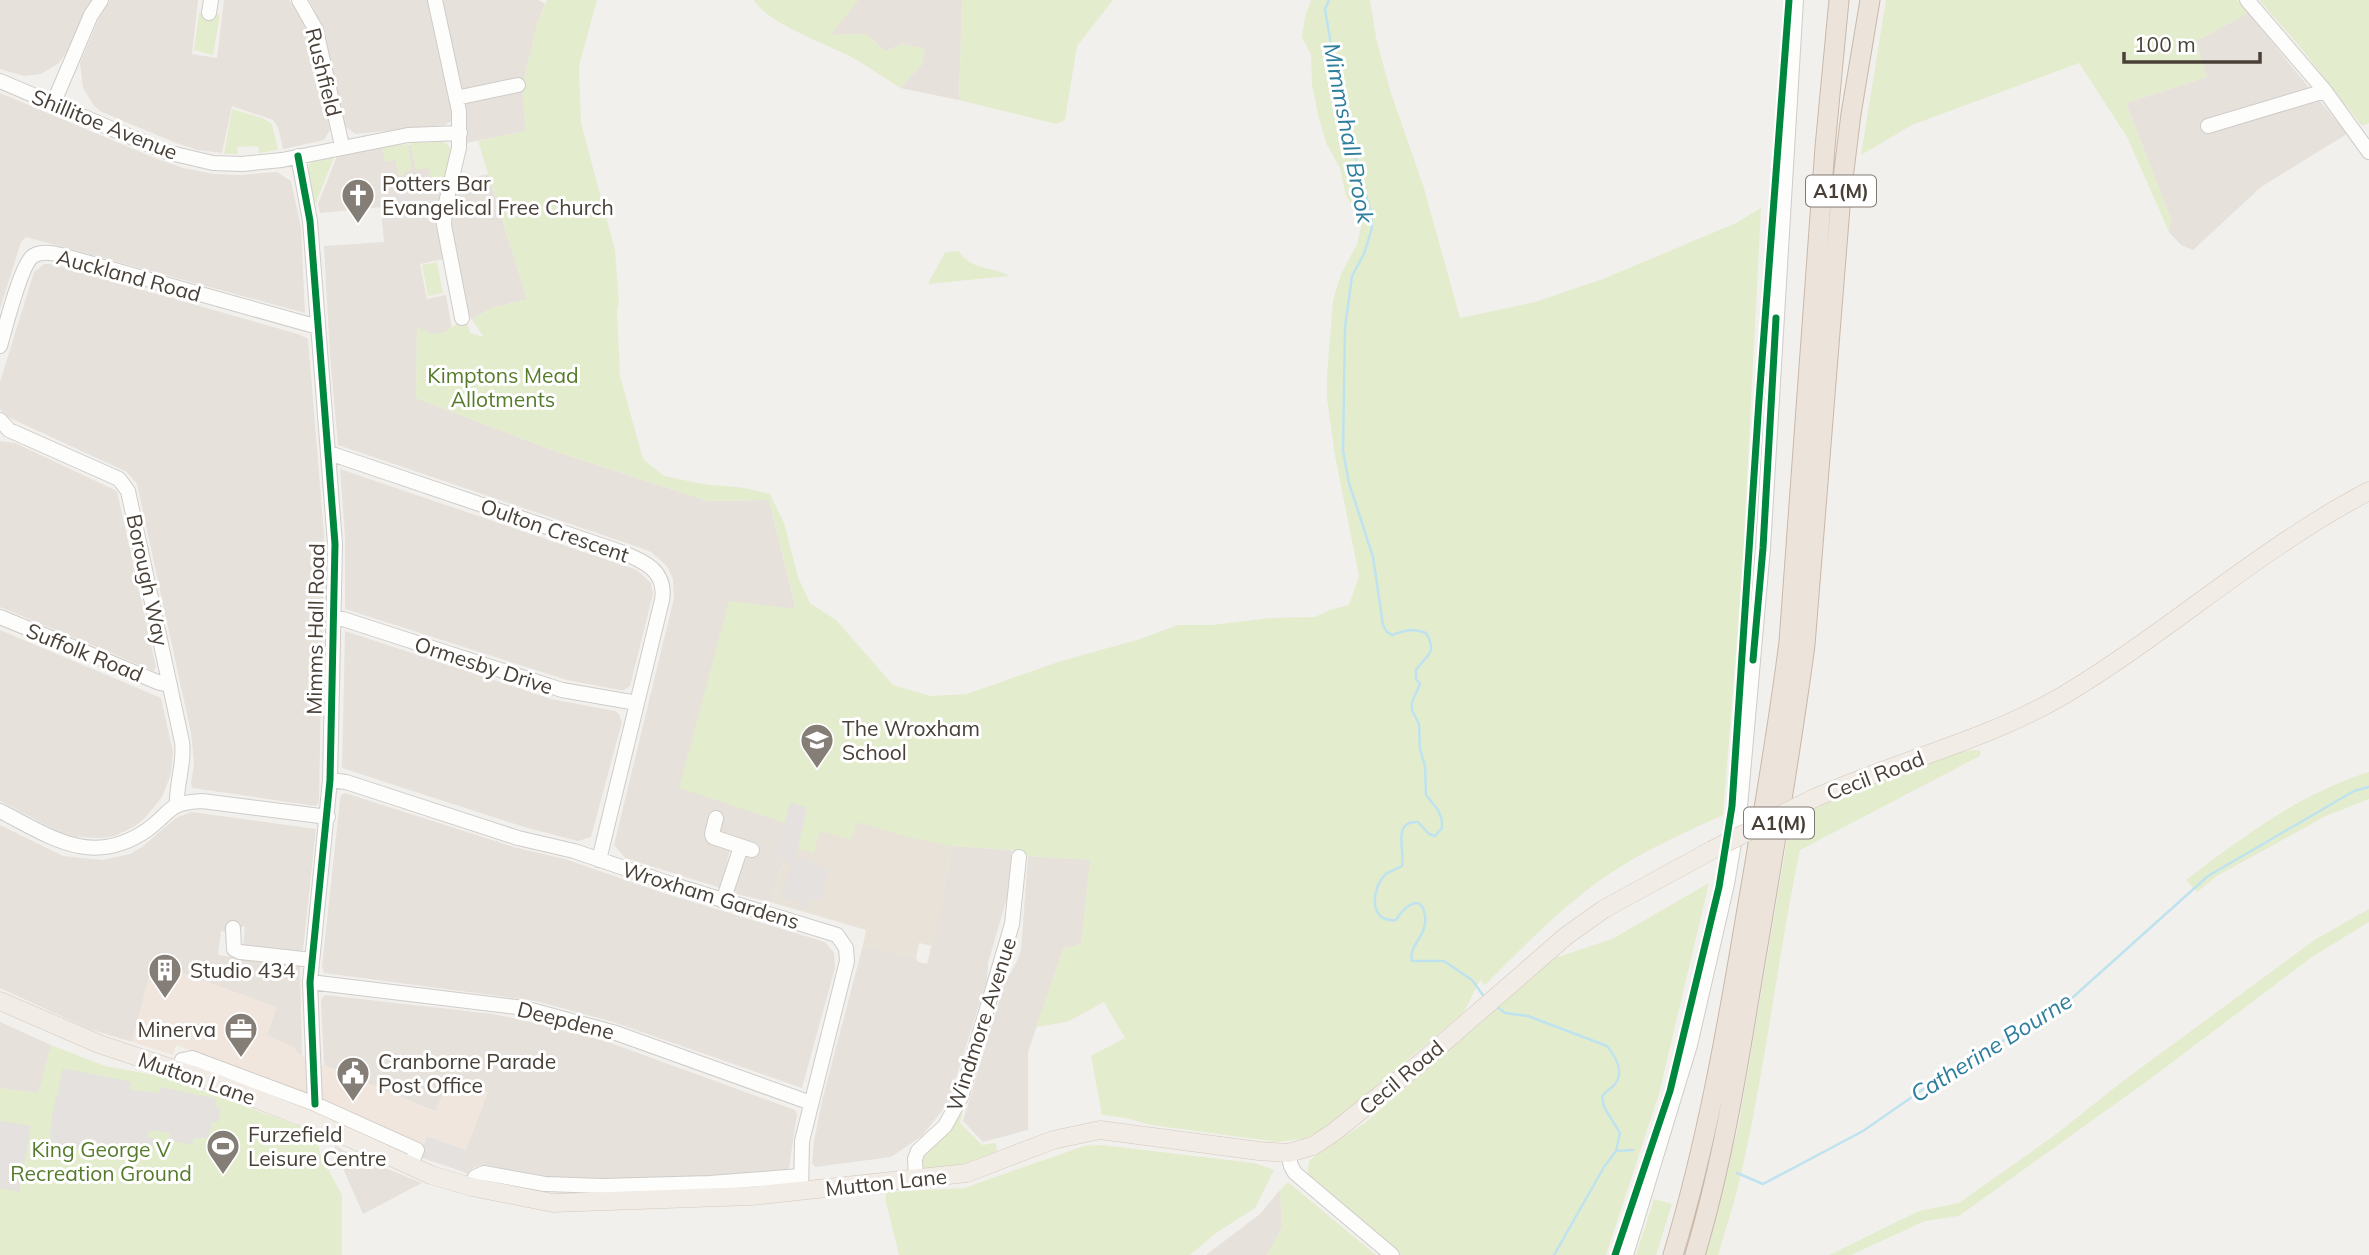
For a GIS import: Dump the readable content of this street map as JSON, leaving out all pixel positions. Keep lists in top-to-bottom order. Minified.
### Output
{"streets":{"highway":["A1(M)"],"main road":["Cecil Road","Mutton Lane"],"street":["Rushfield","Shillitoe Avenue","Auckland Road","Oulton Crescent","Borough Way","Mimms Hall Road","Suffolk Road","Ormesby Drive","Wroxham Gardens","Deepdene","Windmore Avenue"]},"crossings":[["Rushfield","Shillitoe Avenue"],["Shillitoe Avenue","Mimms Hall Road"],["Auckland Road","Mimms Hall Road"],["Oulton Crescent","Mimms Hall Road"],["Oulton Crescent","Ormesby Drive"],["Oulton Crescent","Wroxham Gardens"],["Borough Way","Suffolk Road"],["Mimms Hall Road","Ormesby Drive"],["Mimms Hall Road","Wroxham Gardens"],["Mimms Hall Road","Deepdene"],["Cecil Road","Mutton Lane"],["Wroxham Gardens","Deepdene"],["Wroxham Gardens","Mutton Lane"],["Windmore Avenue","Mutton Lane"]],"water":["Mimmshall Brook","Catherine Bourne"],"parks":["Kimptons Mead Allotments","King George V Recreation Ground"],"places":{"church":["Potters Bar Evangelical Free Church"],"school or university":["The Wroxham School"],"building":["Studio 434"],"office":["Minerva"],"public building":["Cranborne Parade Post Office"],"sports":["Furzefield Leisure Centre"]},"scale_bar":"100 m"}
